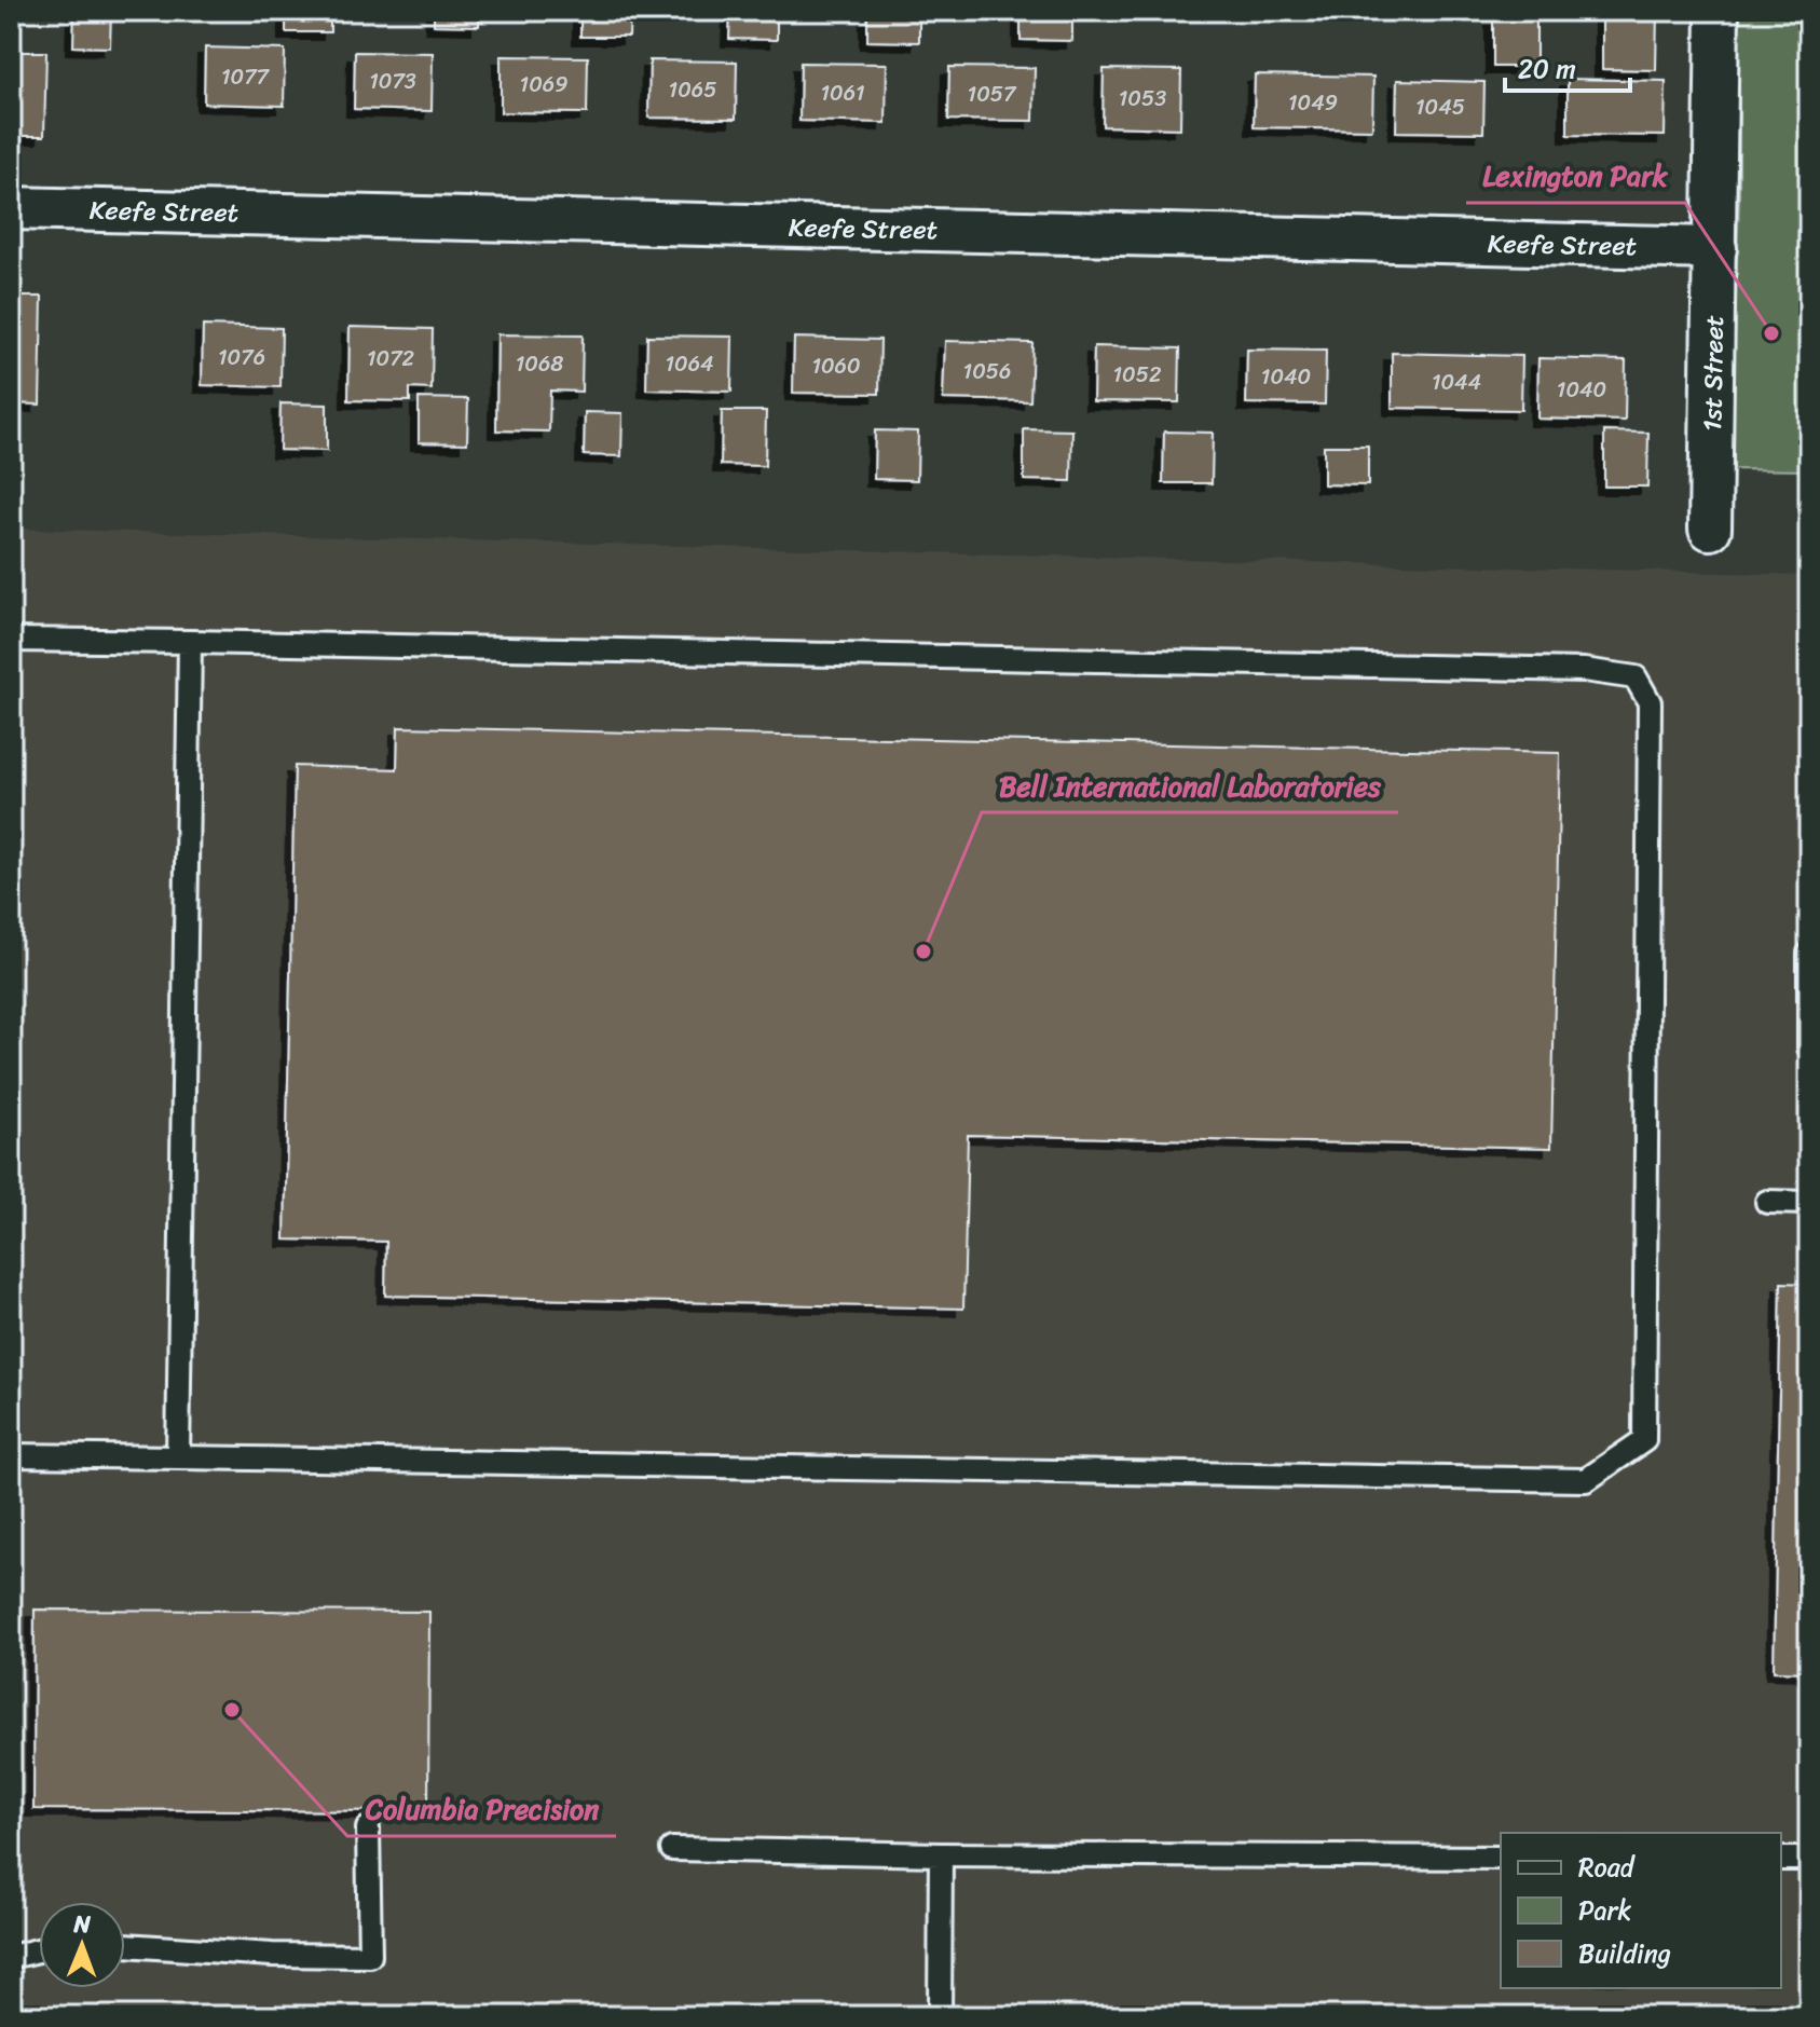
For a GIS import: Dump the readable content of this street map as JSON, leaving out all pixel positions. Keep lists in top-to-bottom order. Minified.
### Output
{"streets":{"street":["Keefe Street","1st Street"]},"crossings":[["Keefe Street","1st Street"]],"places":["Lexington Park","Bell International Laboratories","Columbia Precision"],"house_numbers":["1077","1073","1069","1065","1061","1057","1053","1049","1045","1076","1072","1068","1064","1060","1056","1052","1040","1044","1040"],"legend":["Road","Park","Building"],"scale_bar":"20 m","north":"top"}
